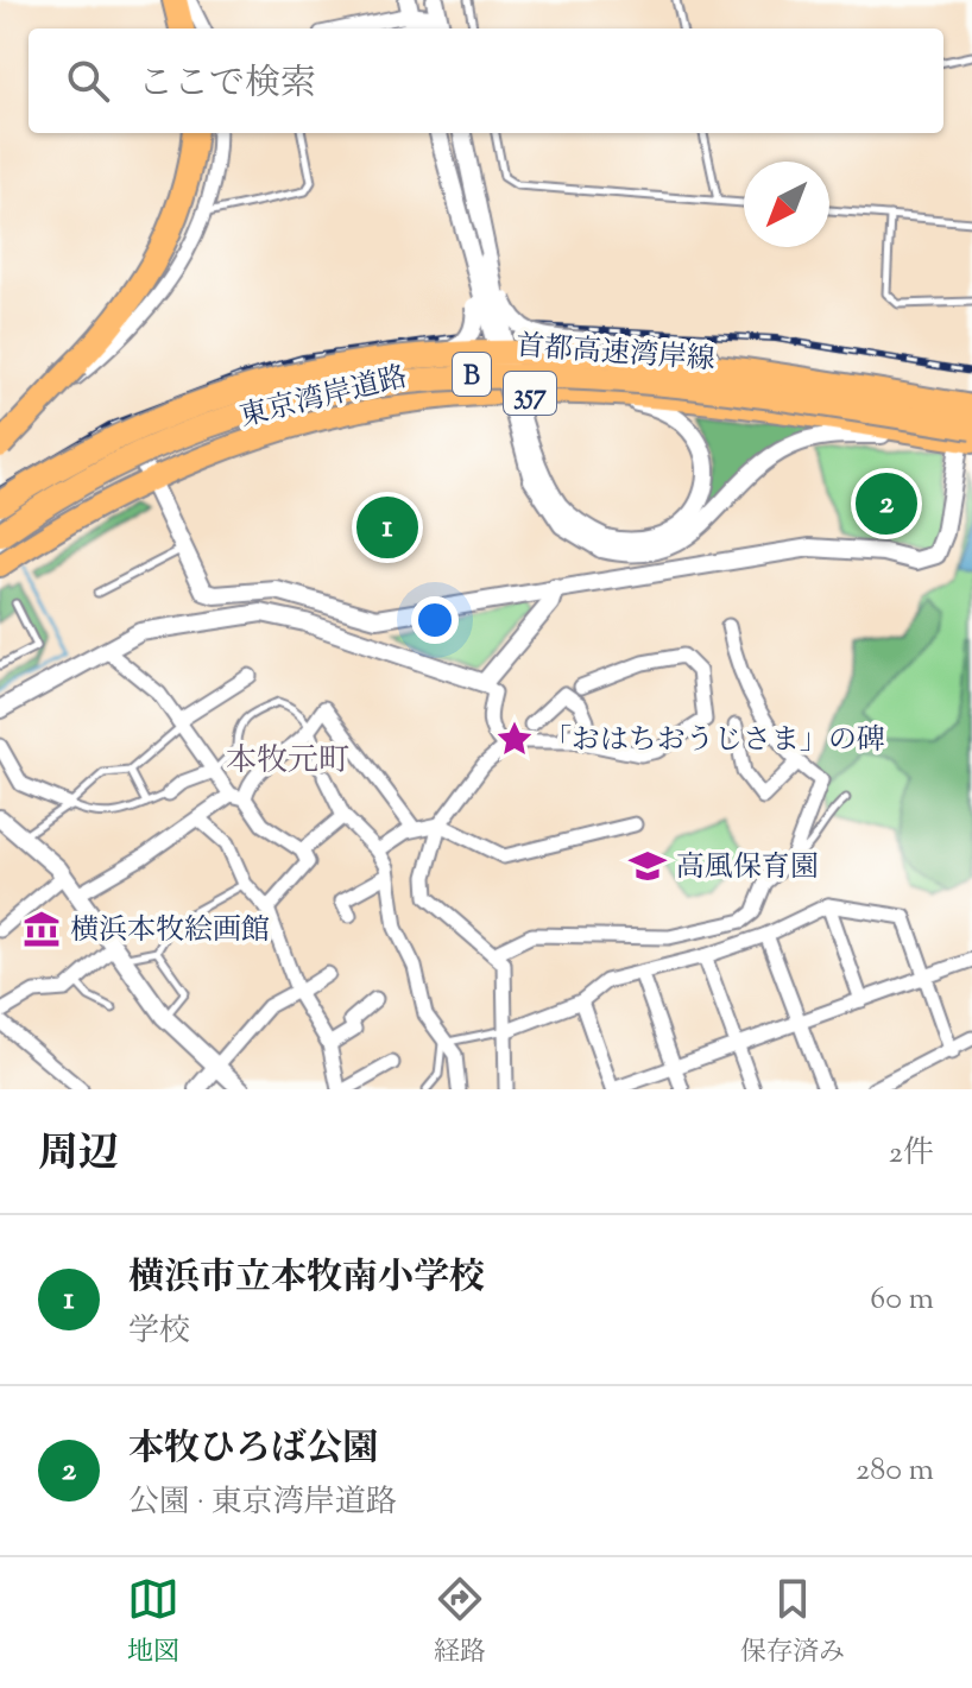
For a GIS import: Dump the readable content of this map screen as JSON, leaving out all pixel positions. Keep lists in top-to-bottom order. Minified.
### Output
{"streets":{"highway":["首都高速湾岸線","B","357","東京湾岸道路"]},"crossings":[["首都高速湾岸線","東京湾岸道路"]],"districts":["本牧元町"],"places":{"place":["「おはちおうじさま」の碑"],"school or university":["高風保育園"],"museum":["横浜本牧絵画館"]},"north":"bottom left","page":{"search":"ここで検索","pins":["2","1"],"heading":["周辺","2件"],"list":[{"mark":"1","name":"横浜市立本牧南小学校","note":"学校","value":"60 m"},{"mark":"2","name":"本牧ひろば公園","note":"公園 · 東京湾岸道路","value":"280 m"}],"nav":["地図","経路","保存済み"]}}
